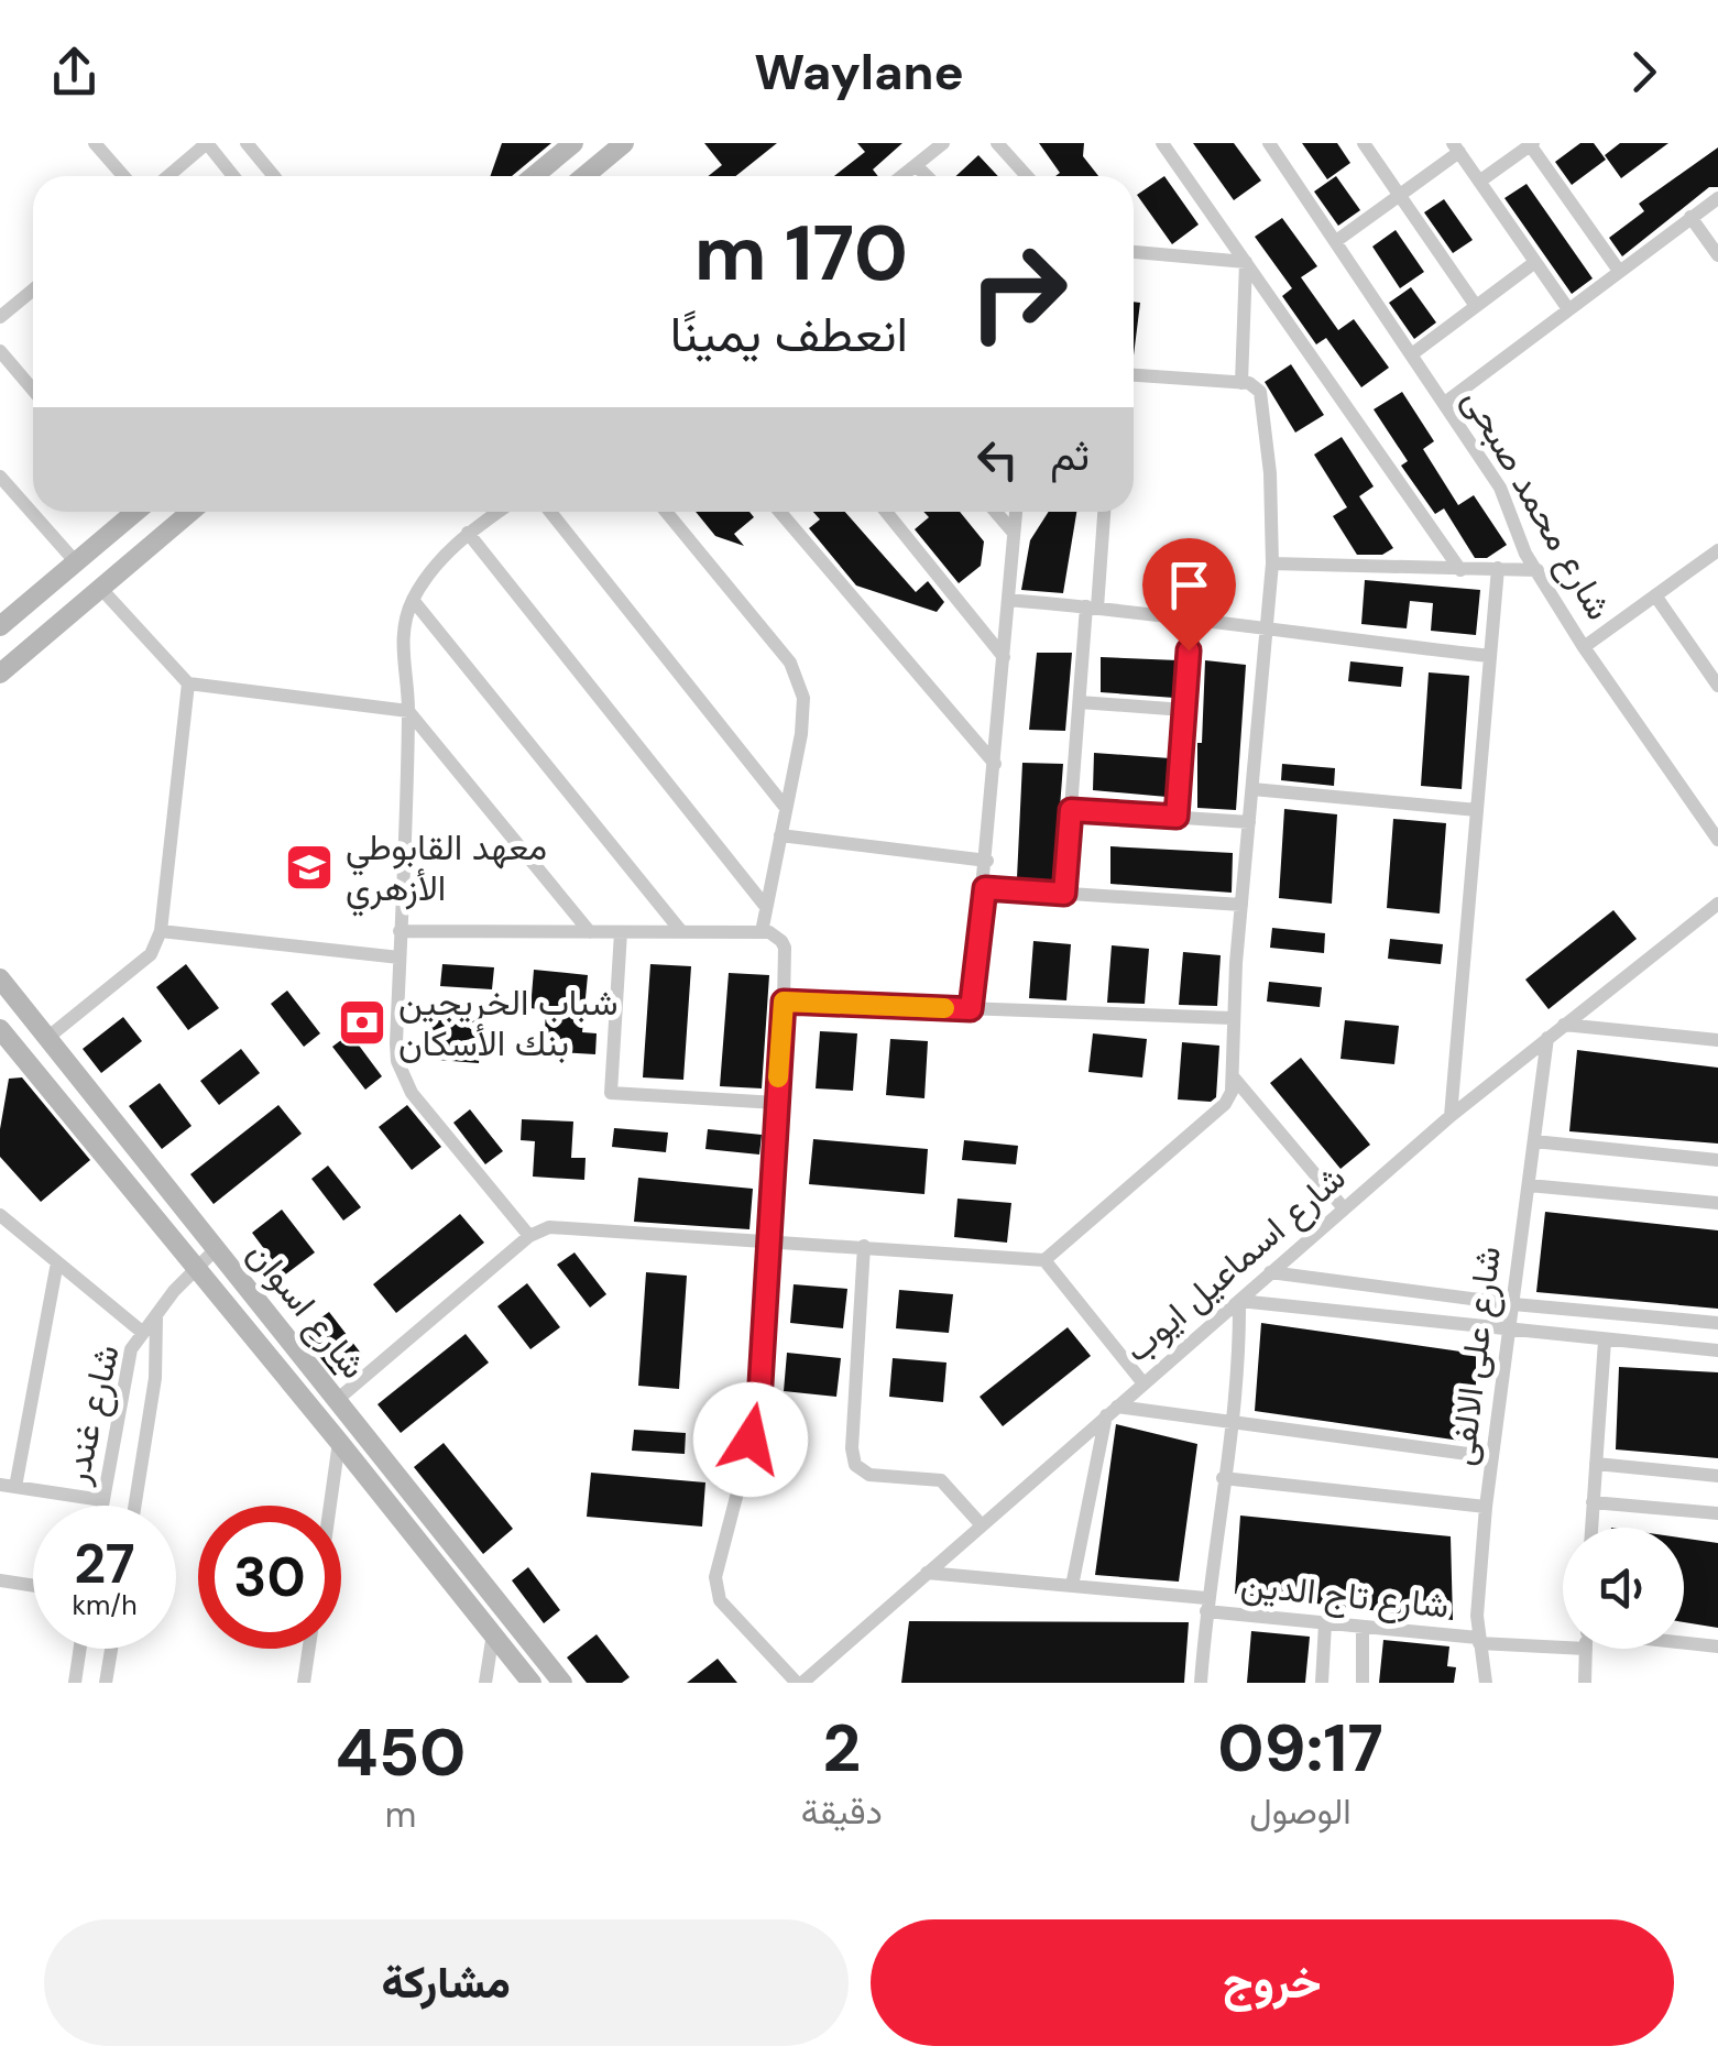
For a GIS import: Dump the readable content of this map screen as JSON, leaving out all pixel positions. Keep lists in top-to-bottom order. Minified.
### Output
{"streets":{"street":["شارع محمد صبحى","شارع اسماعيل ايوب","شارع اسوان","شارع على الالفى","شارع غندر","شارع تاج الدين"]},"crossings":[["شارع اسماعيل ايوب","شارع على الالفى"],["شارع اسماعيل ايوب","شارع تاج الدين"],["شارع اسوان","شارع غندر"],["شارع على الالفى","شارع تاج الدين"]],"places":{"school or university":["معهد القابوطي الأزهري"],"bank":["شباب الخريجين بنك الأسكان"]},"page":{"header":"Waylane","turn":["170 m","انعطف يمينًا"],"then":"ثم","speed":"27 km/h","limit":"30","eta":["09:17","الوصول","2","دقيقة","450","m"],"buttons":["خروج","مشاركة"]}}
